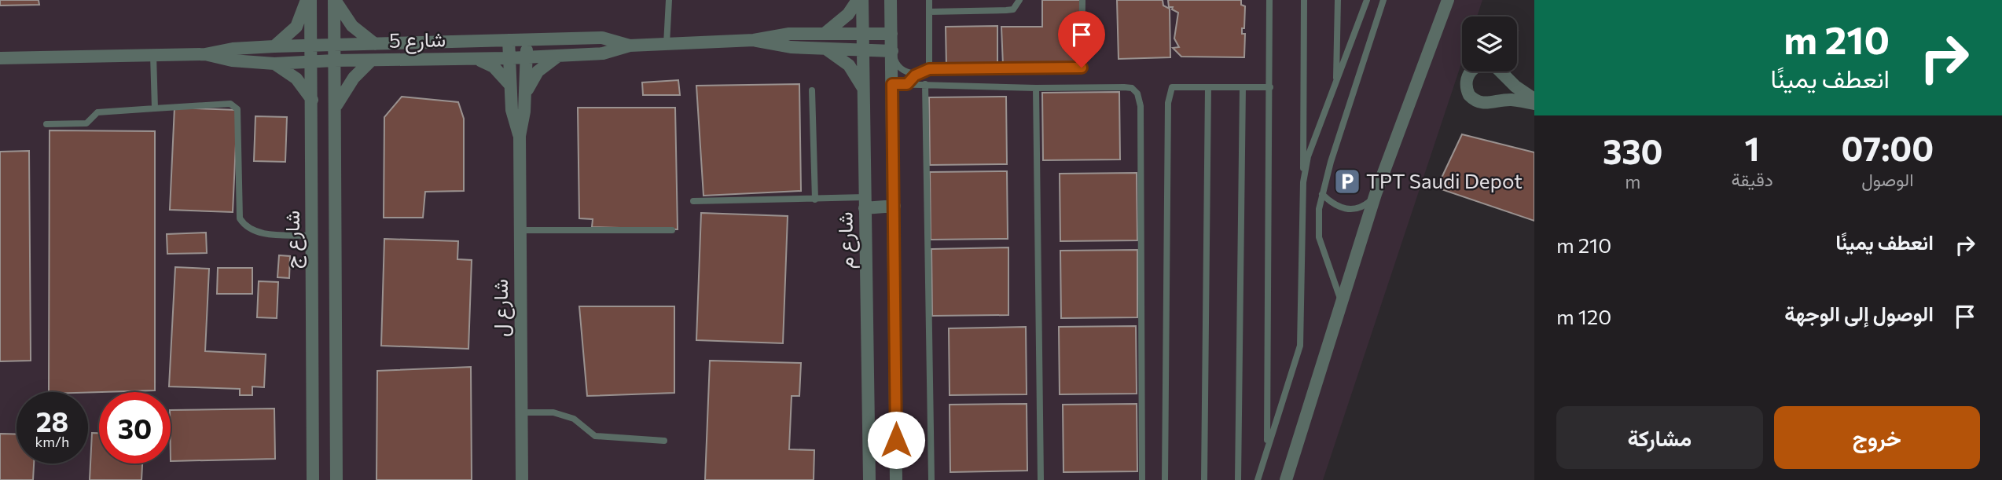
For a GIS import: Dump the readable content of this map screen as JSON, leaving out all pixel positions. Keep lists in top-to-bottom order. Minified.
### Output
{"streets":{"street":["شارع 5","شارع ج","شارع م","شارع ل"]},"crossings":[["شارع 5","شارع ج"],["شارع 5","شارع م"],["شارع 5","شارع ل"]],"places":{"parking":["TPT Saudi Depot"]},"page":{"turn":["210 m","انعطف يمينًا"],"eta":["07:00","الوصول","1","دقيقة","330","m"],"list":[{"name":"انعطف يمينًا","value":"210 m"},{"name":"الوصول إلى الوجهة","value":"120 m"}],"speed":"28 km/h","limit":"30","buttons":["خروج","مشاركة"]}}
